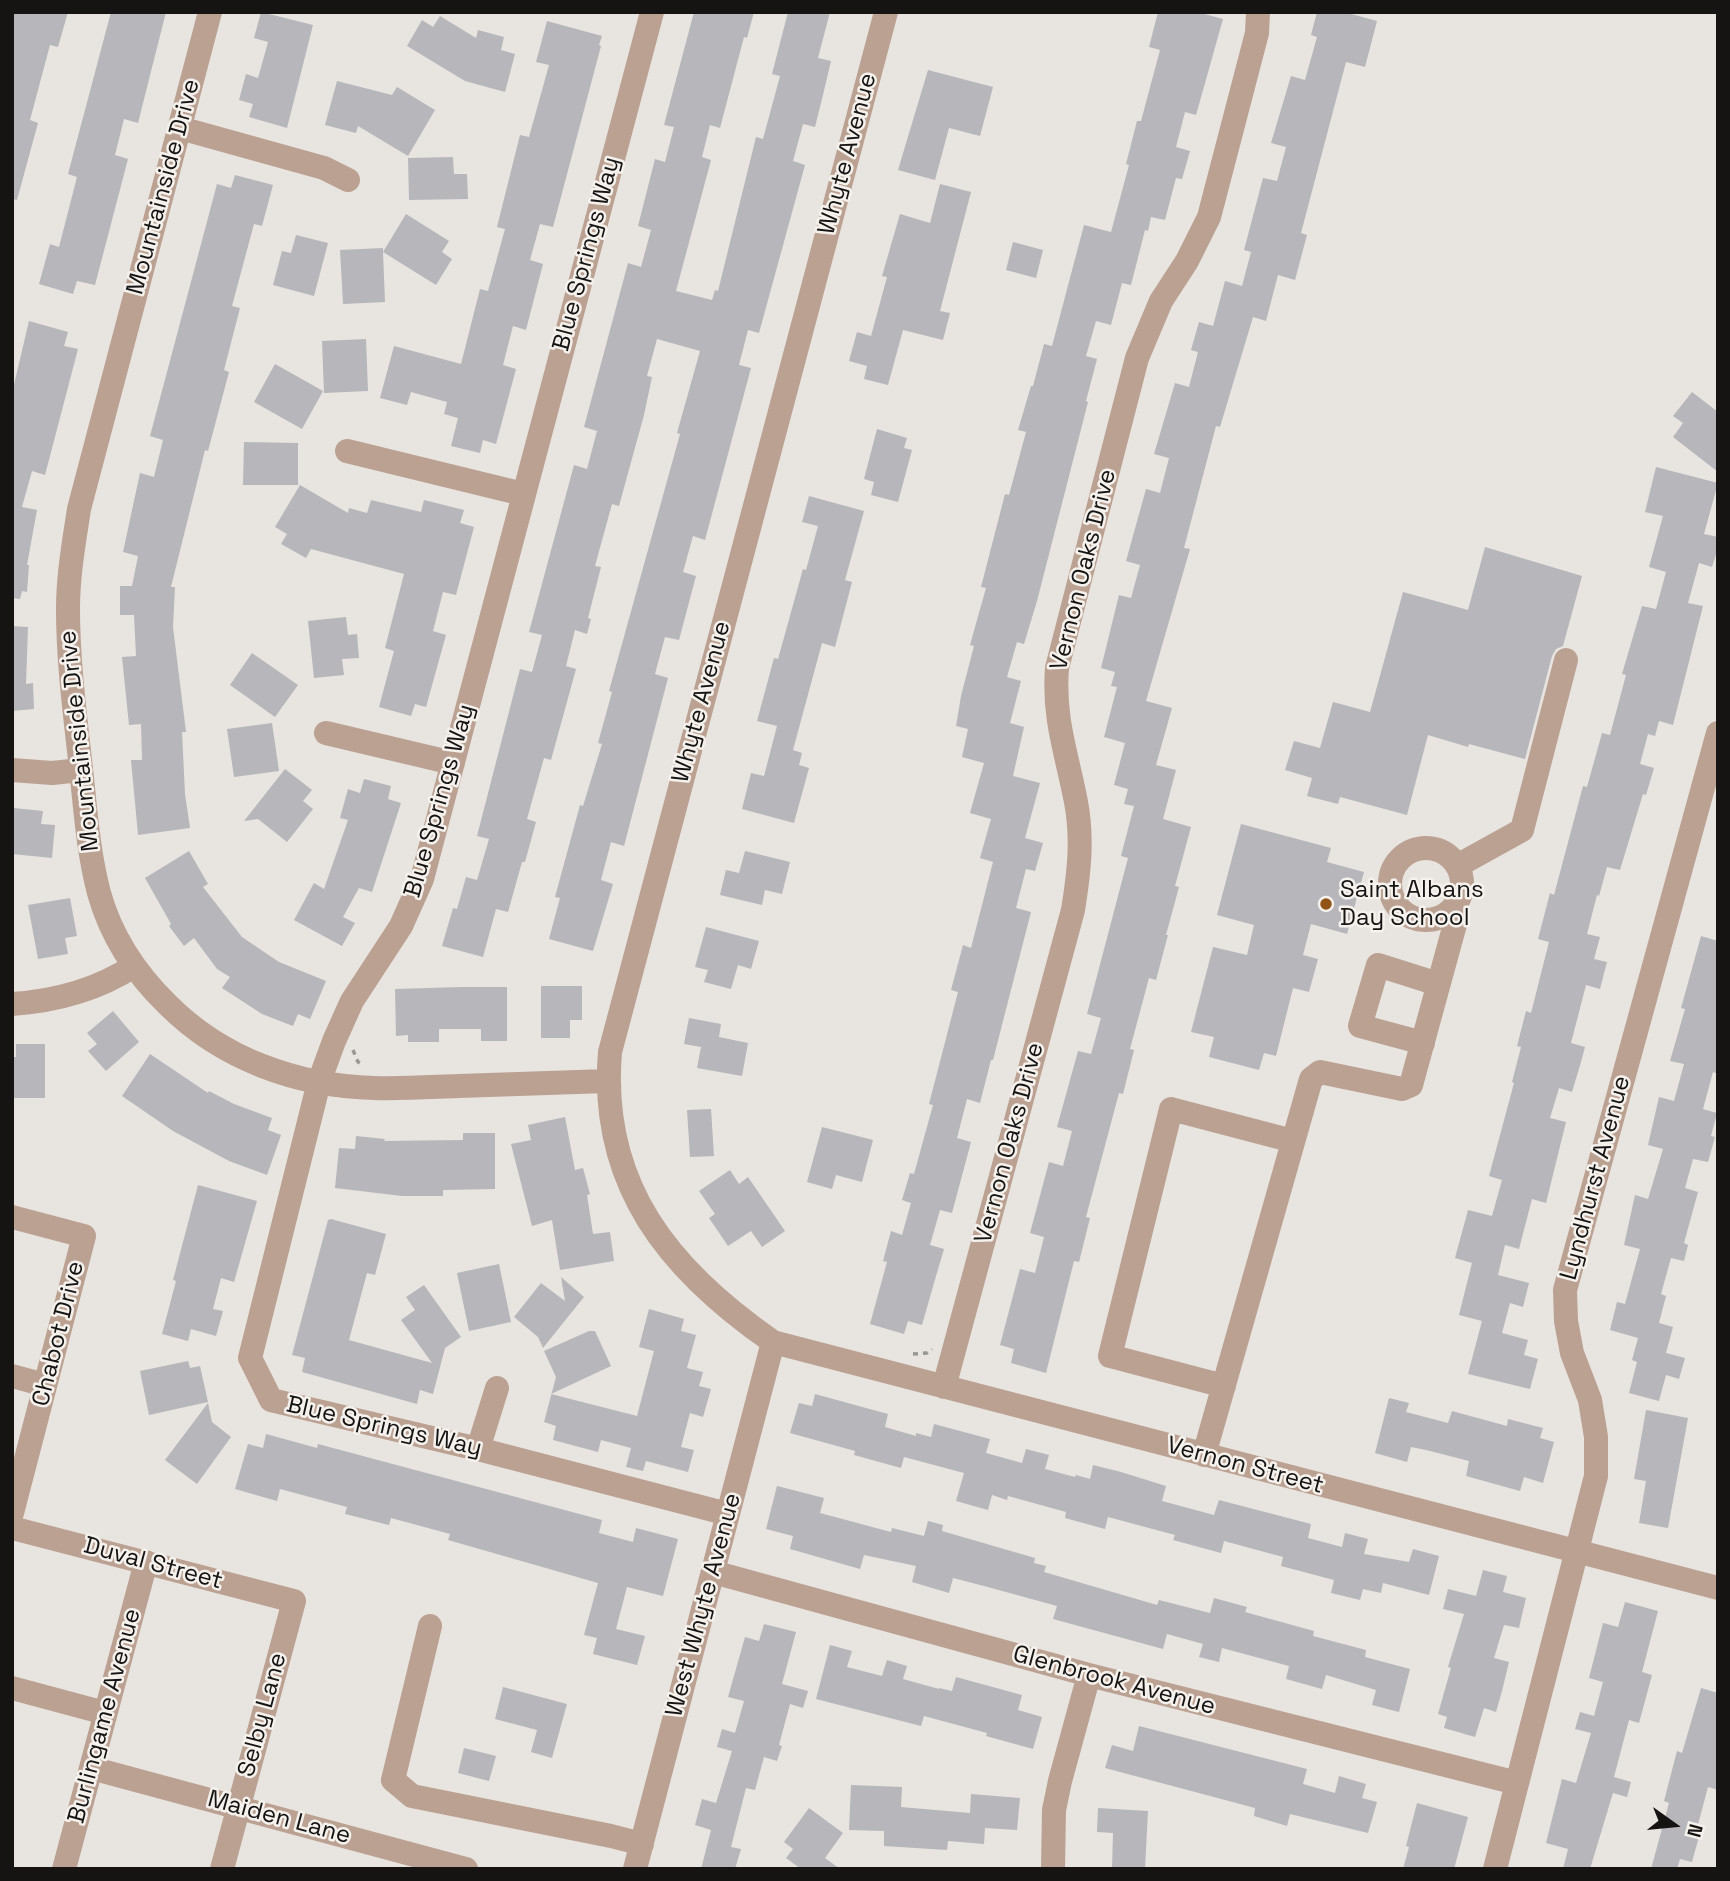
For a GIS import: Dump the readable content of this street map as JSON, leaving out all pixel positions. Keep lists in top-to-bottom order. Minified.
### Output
{"streets":{"street":["Whyte Avenue","Mountainside Drive","Blue Springs Way","Vernon Oaks Drive","Lyndhurst Avenue","Chabot Drive","Vernon Street","Duval Street","West Whyte Avenue","Glenbrook Avenue","Selby Lane","Burlingame Avenue","Maiden Lane"]},"crossings":[["Whyte Avenue","Mountainside Drive"],["Whyte Avenue","Vernon Street"],["Whyte Avenue","West Whyte Avenue"],["Mountainside Drive","Blue Springs Way"],["Blue Springs Way","West Whyte Avenue"],["Vernon Oaks Drive","Vernon Street"],["Lyndhurst Avenue","Vernon Street"],["Lyndhurst Avenue","Glenbrook Avenue"],["Vernon Street","West Whyte Avenue"],["Duval Street","Selby Lane"],["Duval Street","Burlingame Avenue"],["West Whyte Avenue","Glenbrook Avenue"],["Selby Lane","Maiden Lane"],["Burlingame Avenue","Maiden Lane"]],"places":["Saint Albans Day School"],"north":"right"}
